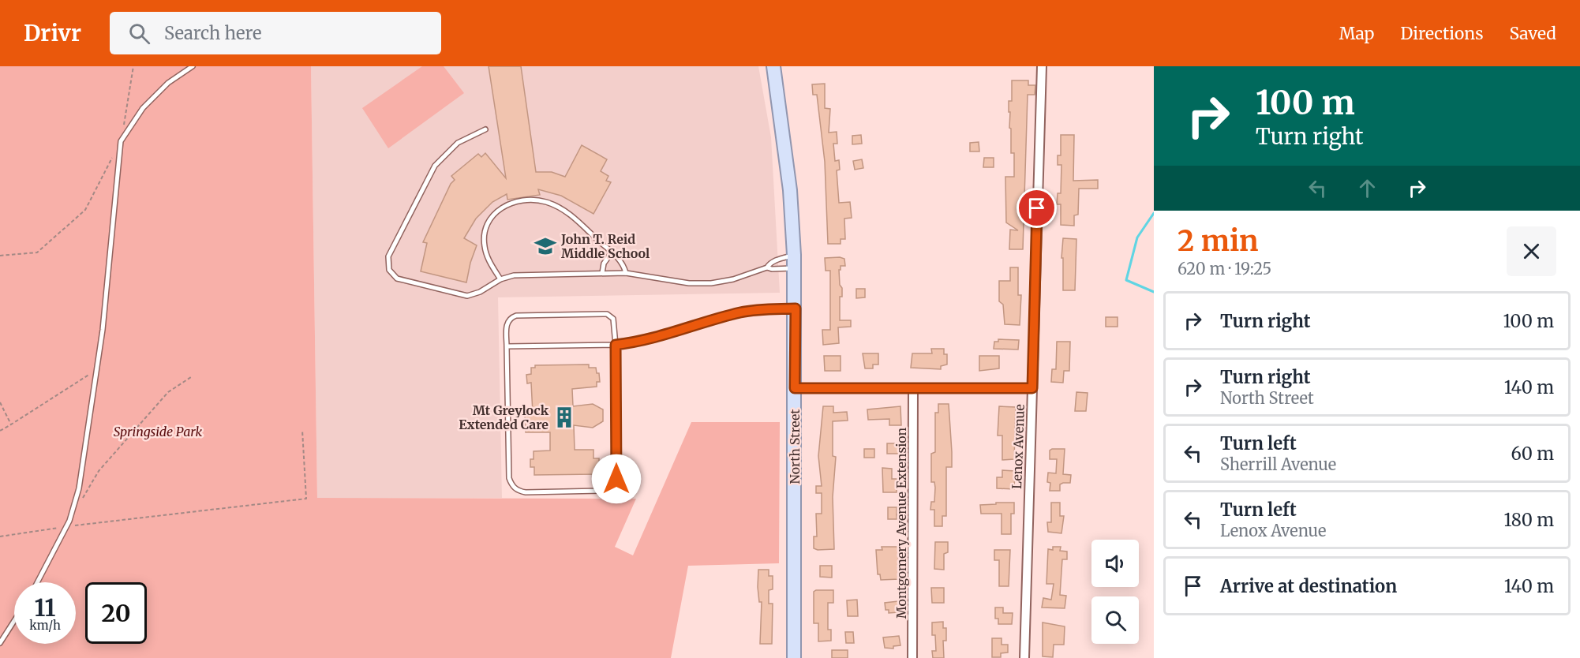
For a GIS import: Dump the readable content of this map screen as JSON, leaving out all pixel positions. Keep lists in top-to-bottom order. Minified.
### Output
{"streets":{"main road":["North Street"],"street":["Lenox Avenue","Montgomery Avenue Extension"]},"parks":["Springside Park"],"places":{"school or university":["John T. Reid Middle School"],"building":["Mt Greylock Extended Care"]},"page":{"header":"Drivr","search":"Search here","nav":["Map","Directions","Saved"],"turn":["100 m","Turn right"],"heading":["2 min","620 m · 19:25"],"list":[{"name":"Turn right","value":"100 m"},{"name":"Turn right","note":"North Street","value":"140 m"},{"name":"Turn left","note":"Sherrill Avenue","value":"60 m"},{"name":"Turn left","note":"Lenox Avenue","value":"180 m"},{"name":"Arrive at destination","value":"140 m"}],"speed":"11 km/h","limit":"20"}}
